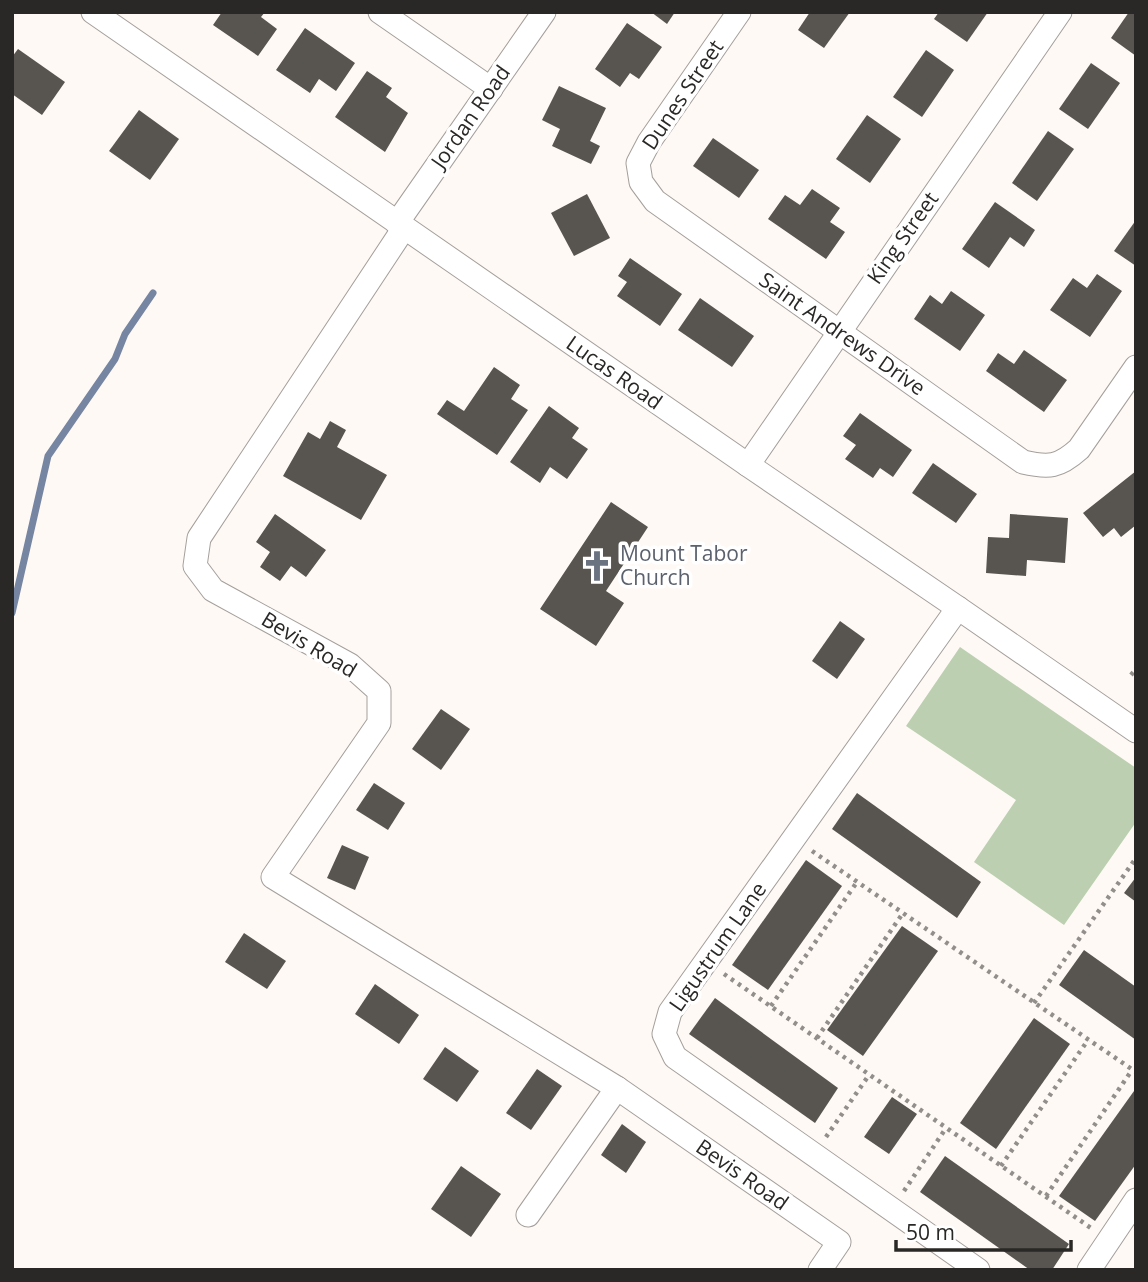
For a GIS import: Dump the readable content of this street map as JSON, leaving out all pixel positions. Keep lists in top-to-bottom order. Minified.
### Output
{"streets":{"street":["Dunes Street","Jordan Road","King Street","Saint Andrews Drive","Lucas Road","Bevis Road","Ligustrum Lane"]},"crossings":[["Dunes Street","Saint Andrews Drive"],["Jordan Road","Lucas Road"],["Jordan Road","Bevis Road"],["King Street","Saint Andrews Drive"],["King Street","Lucas Road"],["Lucas Road","Bevis Road"],["Lucas Road","Ligustrum Lane"]],"places":{"church":["Mount Tabor Church"]},"scale_bar":"50 m"}
